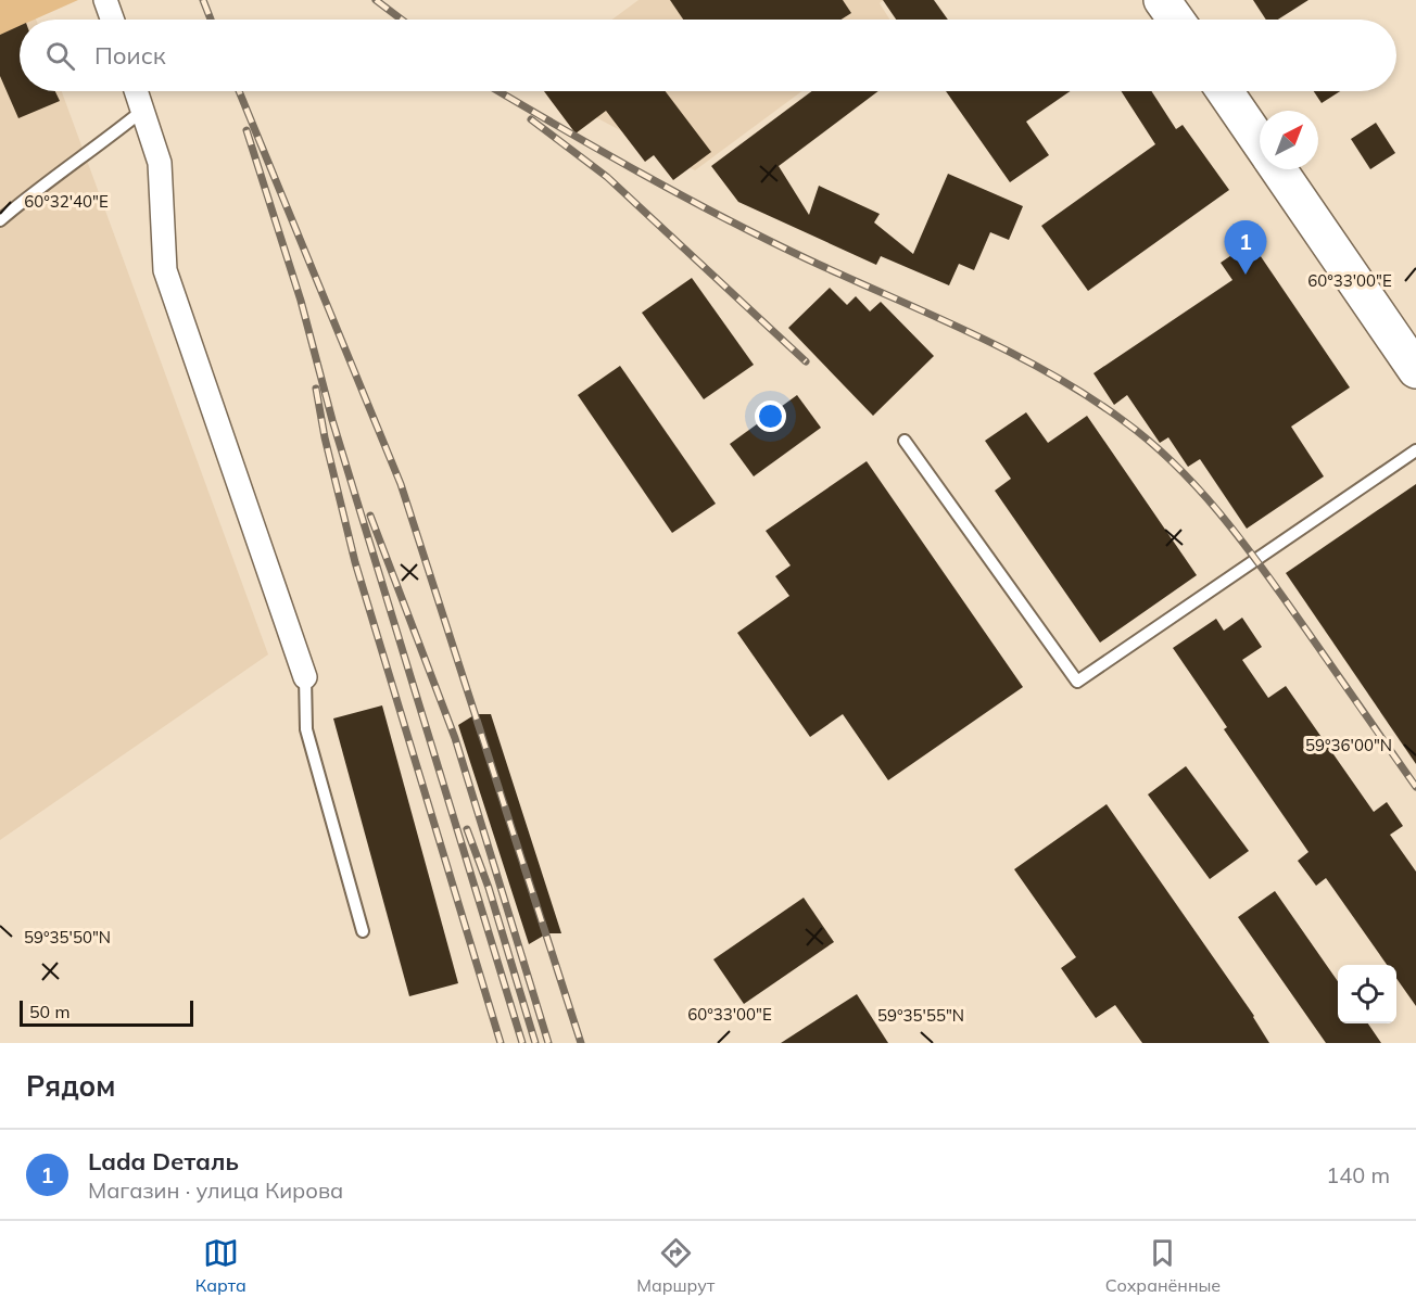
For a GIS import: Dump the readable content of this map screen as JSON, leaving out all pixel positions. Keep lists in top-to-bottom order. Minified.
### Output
{"scale_bar":"50 m","north":"top right","page":{"search":"Поиск","pins":"1","scale":"50 m","heading":"Рядом","list":[{"mark":"1","name":"Lada Dеталь","note":"Магазин · улица Кирова","value":"140 m"}],"nav":["Карта","Маршрут","Сохранённые"]},"coordinates":["60°32'40\"E","60°33'00\"E","59°36'00\"N","59°35'50\"N","59°35'55\"N"]}
